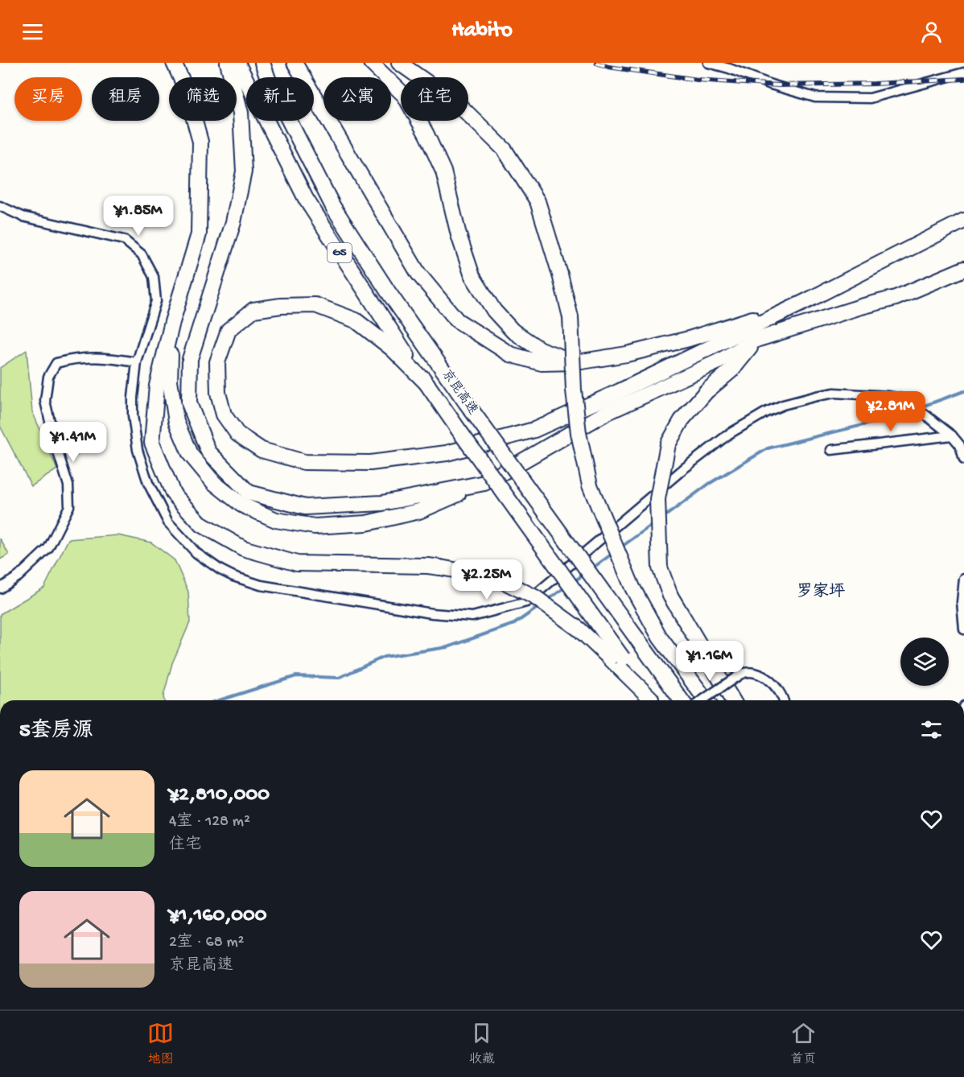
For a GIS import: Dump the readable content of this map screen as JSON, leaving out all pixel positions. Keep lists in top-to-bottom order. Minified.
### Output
{"streets":{"highway":["G5","京昆高速"]},"districts":["罗家坪"],"page":{"header":"Habito","chip":["买房","租房","筛选","新上","公寓","住宅"],"price":["¥1.85M","¥2.81M","¥1.41M","¥2.25M","¥1.16M"],"heading":"5套房源","list":[{"name":"¥2,810,000","note":"4室 · 128 m² · 住宅"},{"name":"¥1,160,000","note":"2室 · 68 m² · 京昆高速"}],"tabs":["地图","收藏","首页"]}}
